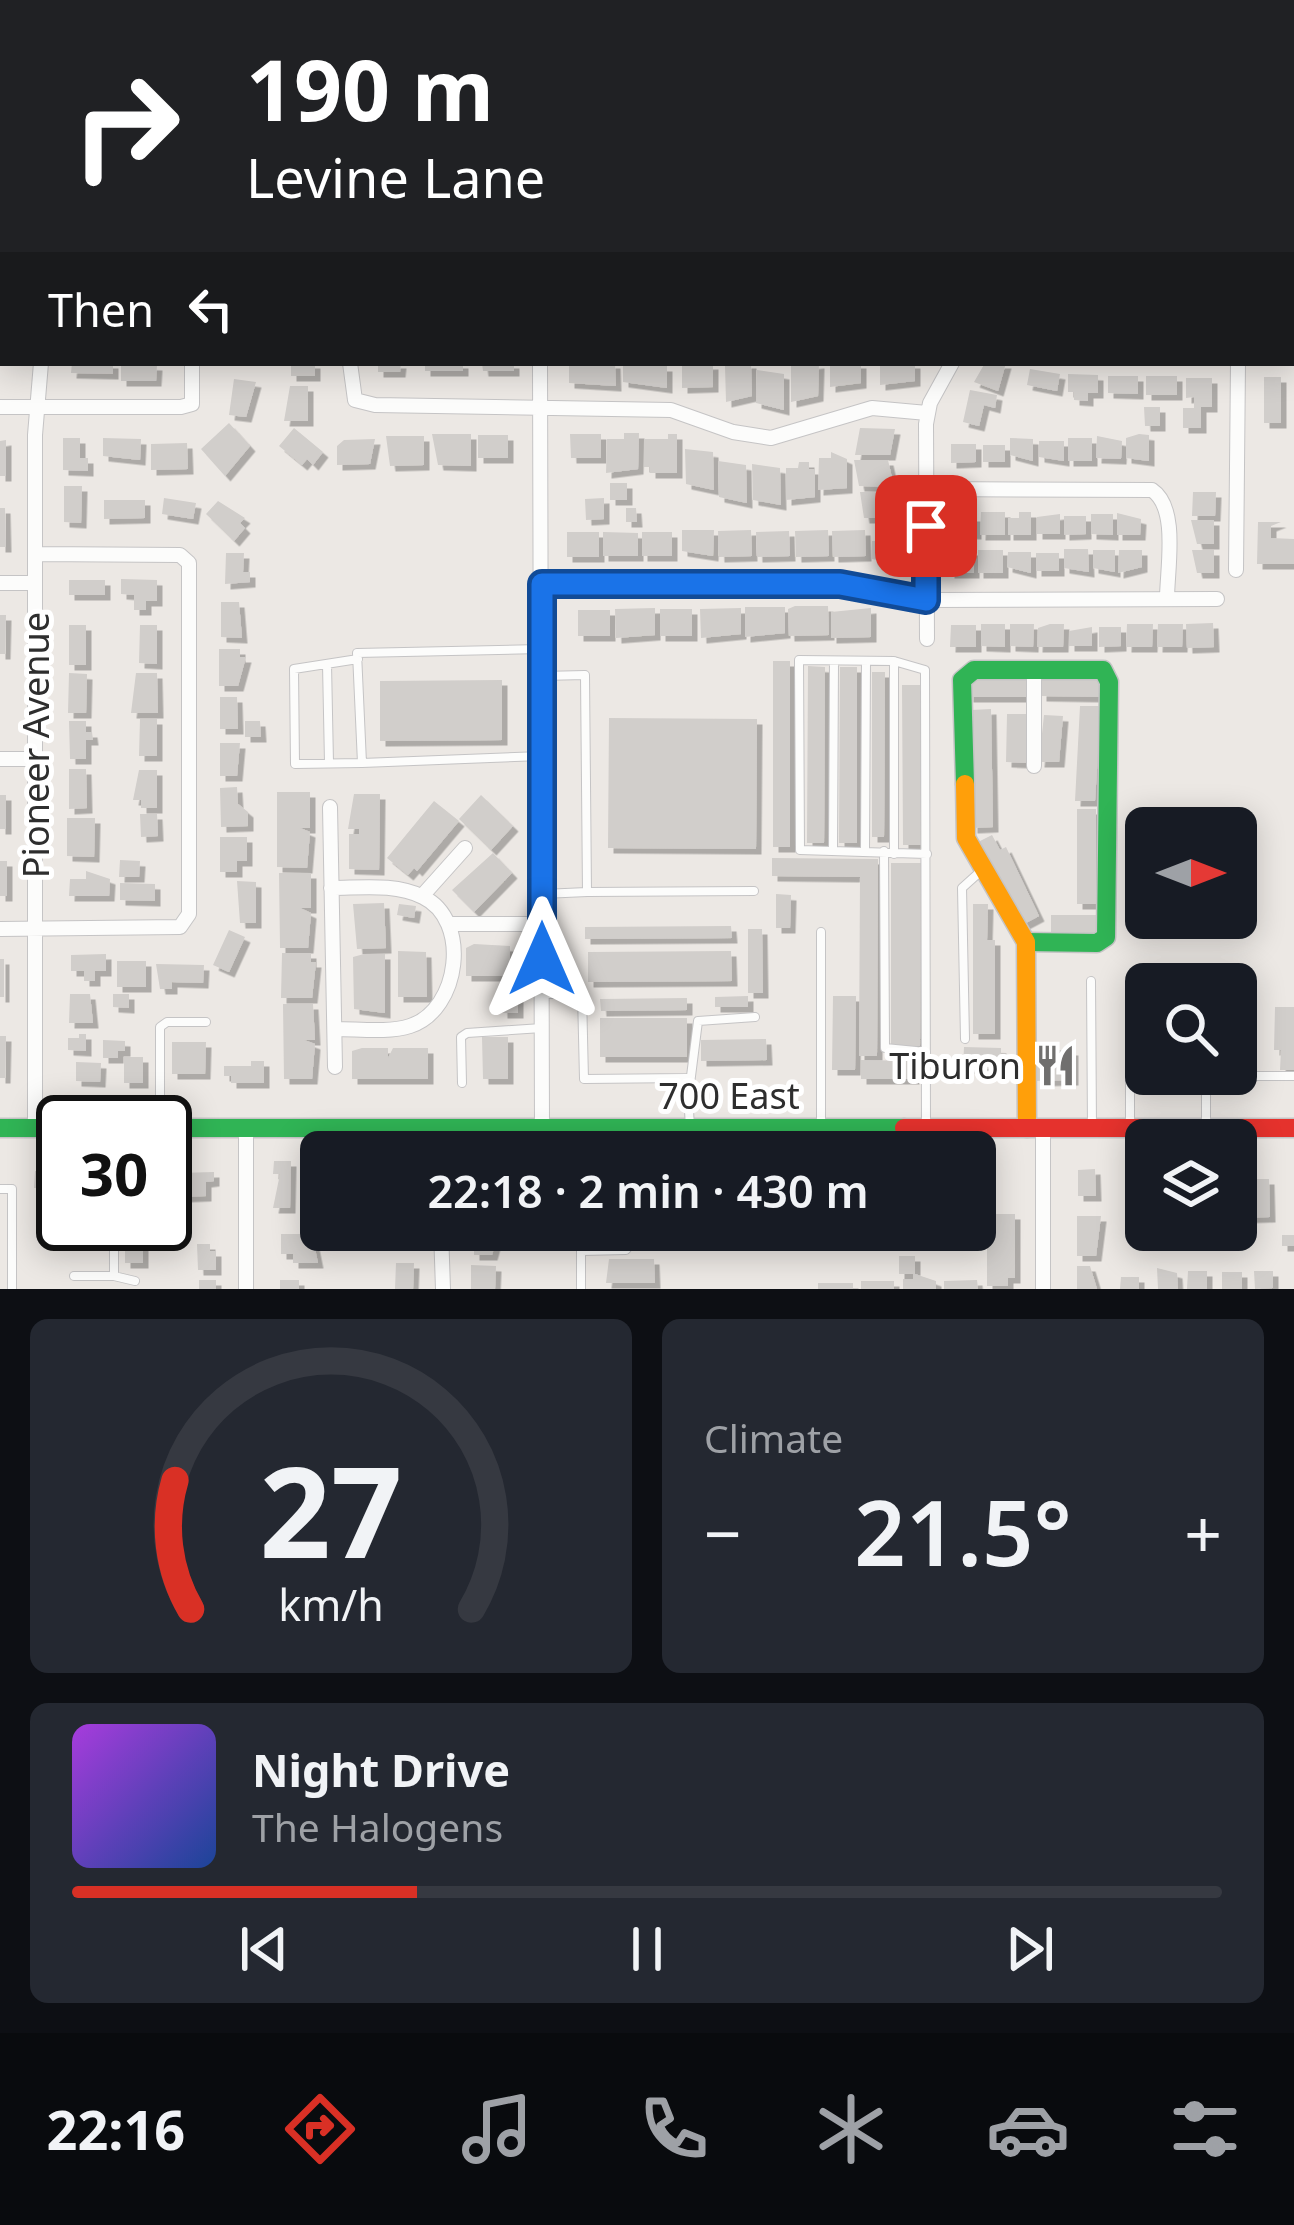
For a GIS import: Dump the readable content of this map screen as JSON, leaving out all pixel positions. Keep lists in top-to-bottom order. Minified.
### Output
{"streets":{"main road":["700 East"],"street":["Pioneer Avenue"]},"places":{"restaurant":["Tiburon"]},"north":"right","page":{"turn":["190 m","Levine Lane"],"then":"Then","limit":"30","trip":"22:18 · 2 min · 430 m","tile":"Climate","heat":["−","21.5°","+"],"song":["Night Drive","The Halogens"],"tabs":"22:16","gauge":["27","km/h"]}}
